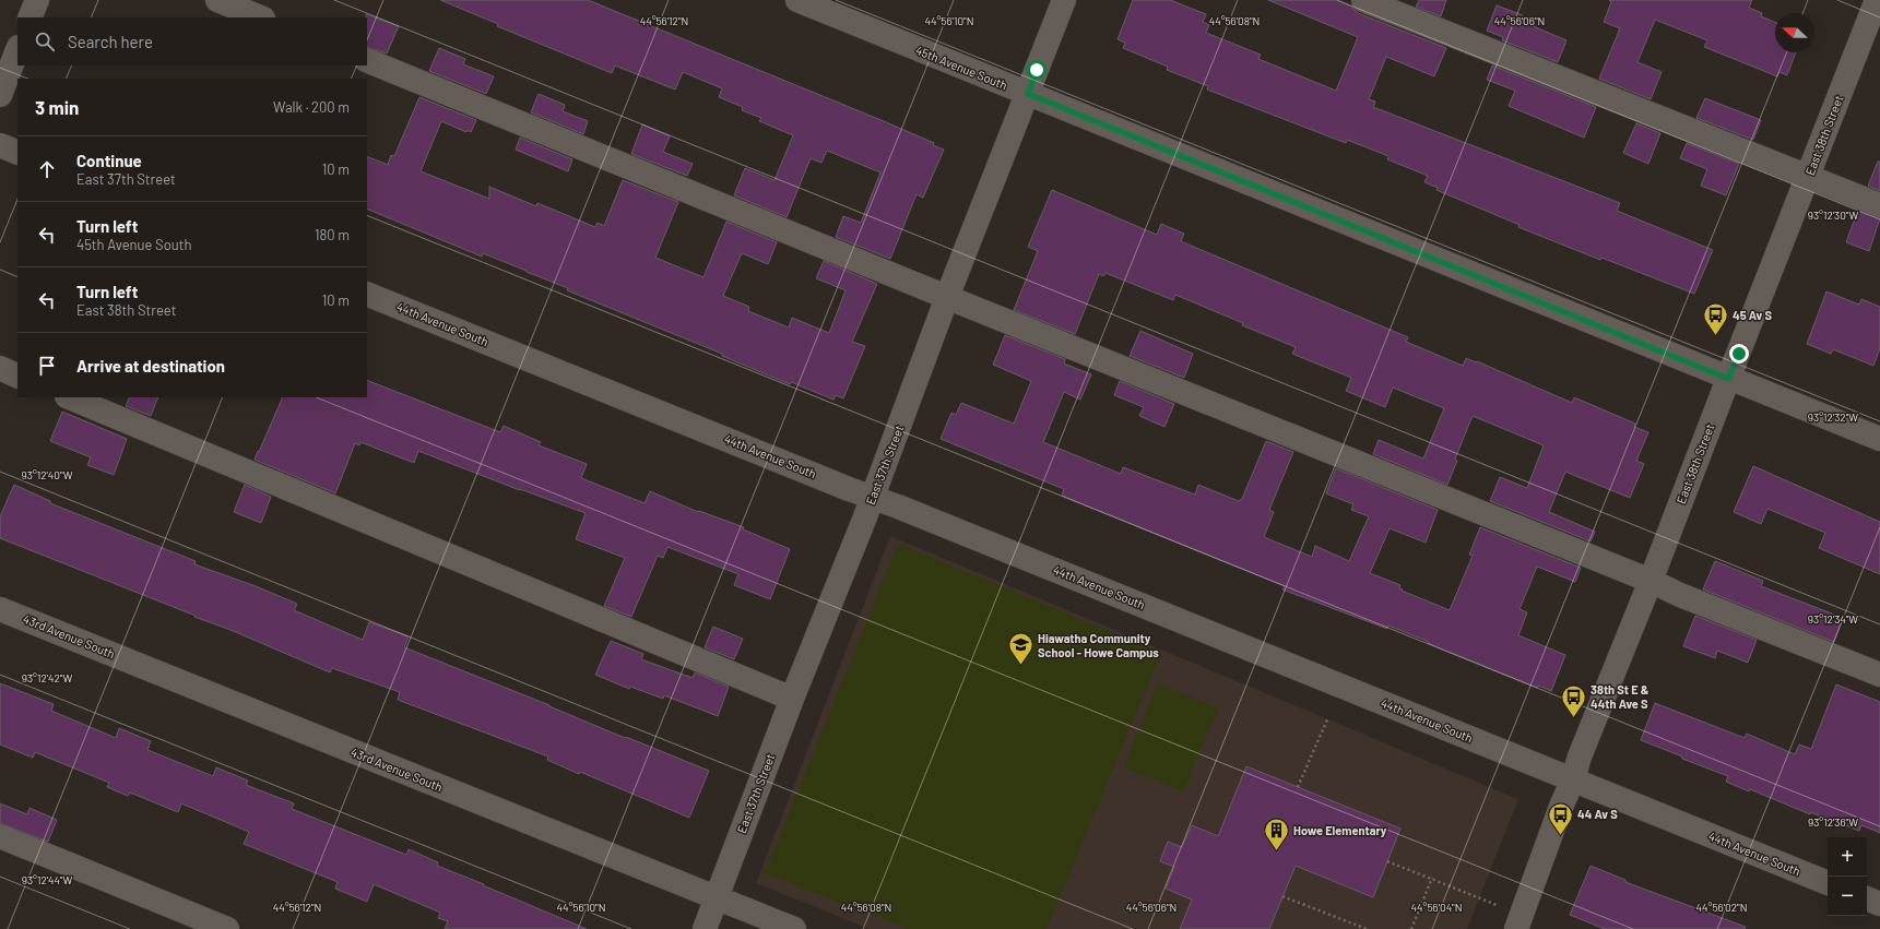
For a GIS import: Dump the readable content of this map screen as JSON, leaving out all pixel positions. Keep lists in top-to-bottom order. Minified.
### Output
{"streets":{"street":["45th Avenue South","East 38th Street","44th Avenue South","East 37th Street","43rd Avenue South"]},"crossings":[["45th Avenue South","East 38th Street"],["45th Avenue South","East 37th Street"],["East 38th Street","44th Avenue South"],["44th Avenue South","East 37th Street"],["East 37th Street","43rd Avenue South"]],"places":{"bus stop":["45 Av S","38th St E & 44th Ave S","44 Av S"],"school or university":["Hiawatha Community School - Howe Campus"],"building":["Howe Elementary"]},"north":"left","page":{"search":"Search here","heading":["3 min","Walk · 200 m"],"list":[["Continue","East 37th Street","10 m"],["Turn left","45th Avenue South","180 m"],["Turn left","East 38th Street","10 m"],"Arrive at destination"],"map_buttons":["+","−"]},"coordinates":["44°56'12\"N","44°56'10\"N","44°56'08\"N","44°56'06\"N","93°12'30\"W","93°12'32\"W","93°12'40\"W","93°12'34\"W","93°12'42\"W","93°12'36\"W","93°12'44\"W","44°56'04\"N","44°56'02\"N"]}
